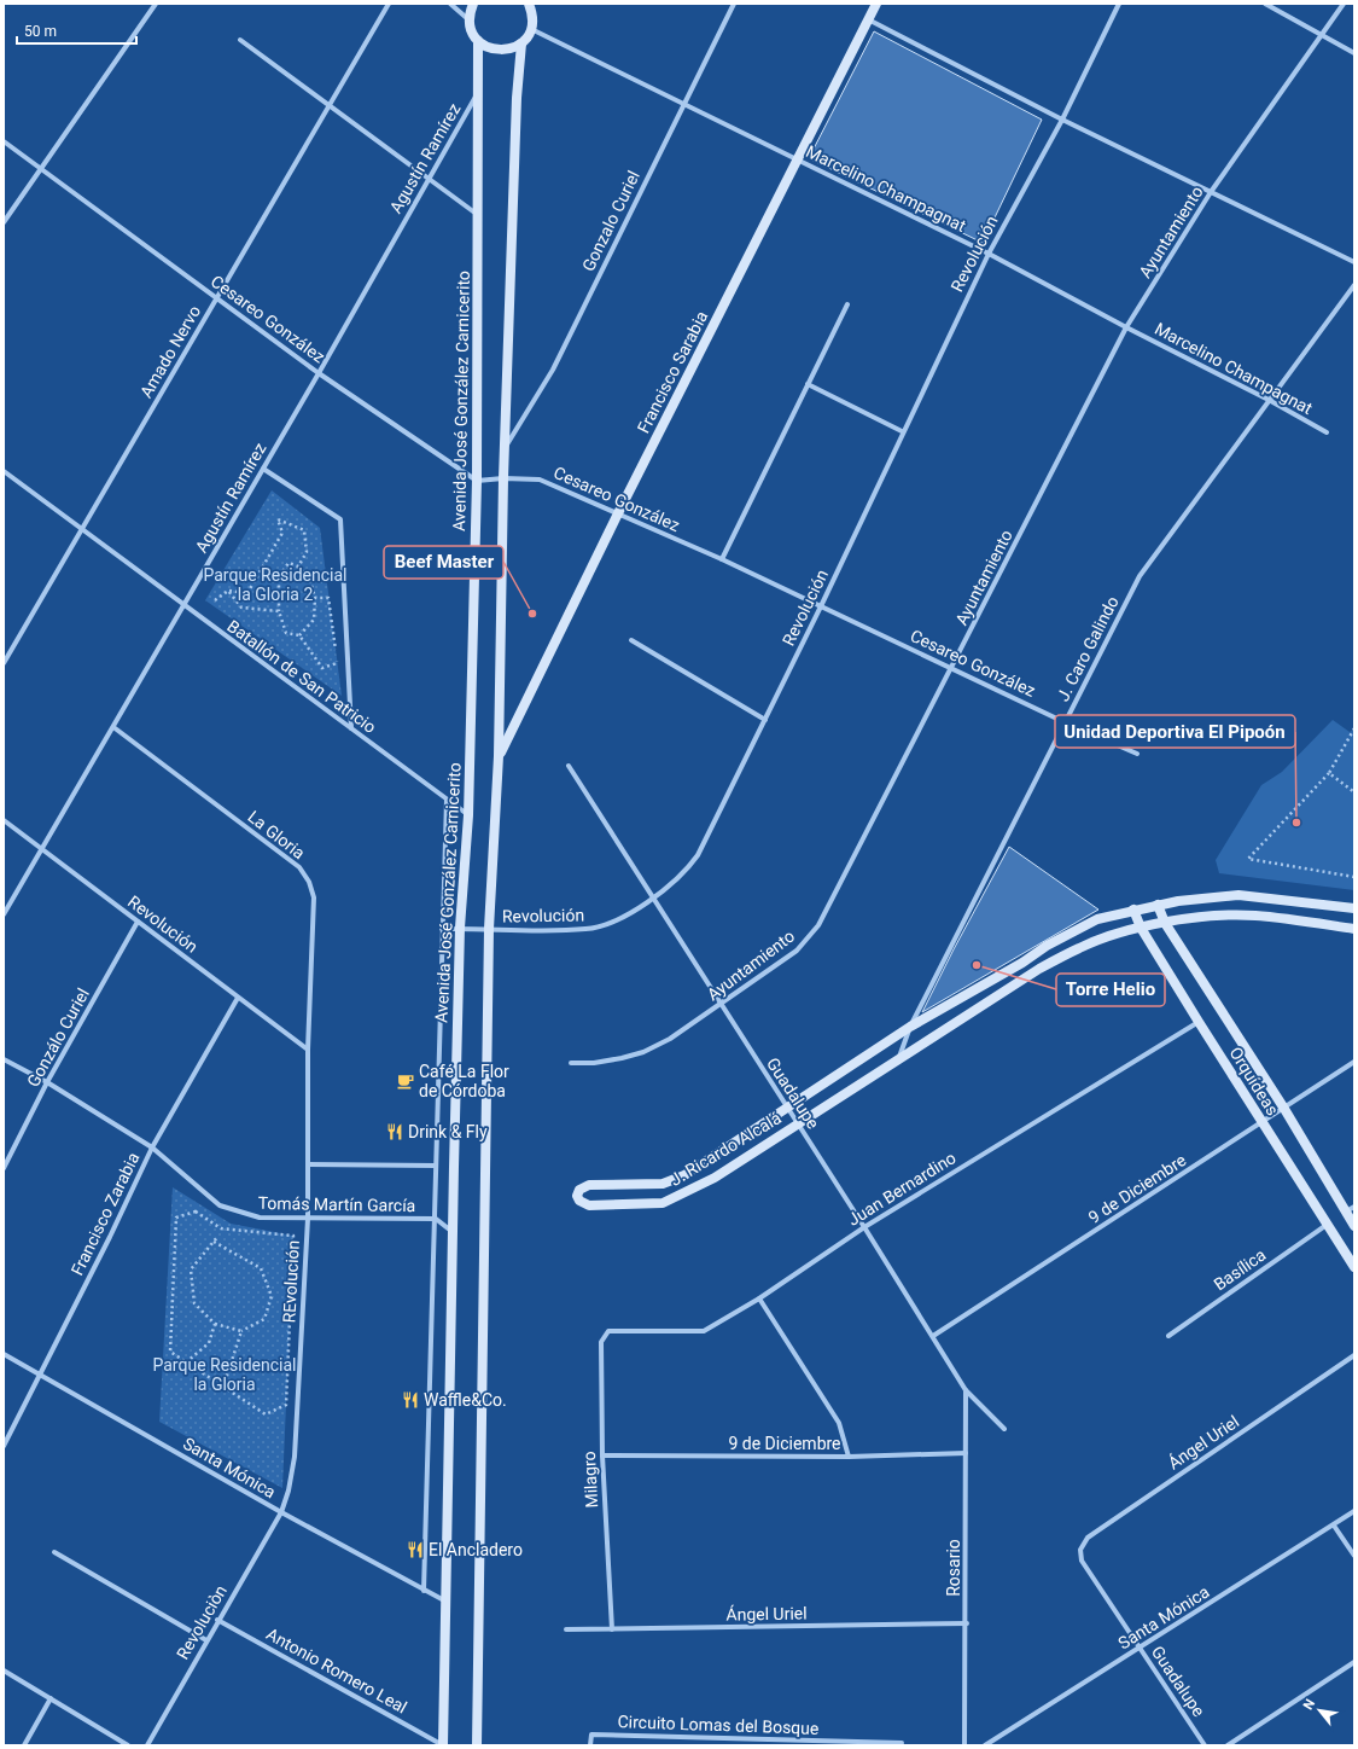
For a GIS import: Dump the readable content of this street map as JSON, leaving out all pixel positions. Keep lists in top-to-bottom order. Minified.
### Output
{"streets":{"street":["Agustín Ramírez","Marcelino Champagnat","Gonzalo Curiel","Ayuntamiento","Revolución","Cesareo González","Amado Nervo","Francisco Sarabia","Avenida José González Carnicerito","J. Caro Galindo","Batallón de San Patricio","La Gloria","Gonzálo Curiel","Orquídeas","Guadalupe","J. Ricardo Alcalá","Juan Bernardino","9 de Diciembre","Tomás Martín García","Francisco Zarabia","Basílica","REvolución","Ángel Uriel","Santa Mónica","Milagro","Rosario","Revoluciòn","Antonio Romero Leal","Circuito Lomas del Bosque"]},"crossings":[["Agustín Ramírez","Revolución"],["Agustín Ramírez","Cesareo González"],["Agustín Ramírez","Avenida José González Carnicerito"],["Agustín Ramírez","Batallón de San Patricio"],["Agustín Ramírez","La Gloria"],["Marcelino Champagnat","Gonzalo Curiel"],["Marcelino Champagnat","Ayuntamiento"],["Marcelino Champagnat","Revolución"],["Marcelino Champagnat","Francisco Sarabia"],["Marcelino Champagnat","J. Caro Galindo"],["Ayuntamiento","Cesareo González"],["Ayuntamiento","Guadalupe"],["Revolución","Cesareo González"],["Revolución","Avenida José González Carnicerito"],["Revolución","La Gloria"],["Revolución","Gonzálo Curiel"],["Revolución","Guadalupe"],["Revolución","Francisco Zarabia"],["Revolución","REvolución"],["Cesareo González","Amado Nervo"],["Cesareo González","Francisco Sarabia"],["Cesareo González","Avenida José González Carnicerito"],["Cesareo González","J. Caro Galindo"],["Amado Nervo","Batallón de San Patricio"],["Avenida José González Carnicerito","Batallón de San Patricio"],["Avenida José González Carnicerito","Tomás Martín García"],["Avenida José González Carnicerito","Santa Mónica"],["Avenida José González Carnicerito","Antonio Romero Leal"],["J. Caro Galindo","J. Ricardo Alcalá"],["La Gloria","REvolución"],["Gonzálo Curiel","Tomás Martín García"],["Orquídeas","J. Ricardo Alcalá"],["Orquídeas","Juan Bernardino"],["Orquídeas","9 de Diciembre"],["Orquídeas","Basílica"],["Guadalupe","J. Ricardo Alcalá"],["Guadalupe","Juan Bernardino"],["Guadalupe","9 de Diciembre"],["Guadalupe","Ángel Uriel"],["Guadalupe","Santa Mónica"],["Guadalupe","Rosario"],["Juan Bernardino","Milagro"],["9 de Diciembre","Milagro"],["9 de Diciembre","Rosario"],["Tomás Martín García","Francisco Zarabia"],["Tomás Martín García","REvolución"],["Francisco Zarabia","Santa Mónica"],["REvolución","Santa Mónica"],["REvolución","Revoluciòn"],["Ángel Uriel","Milagro"],["Ángel Uriel","Rosario"],["Santa Mónica","Revoluciòn"],["Revoluciòn","Antonio Romero Leal"]],"parks":["Parque Residencial la Gloria 2","Parque Residencial la Gloria"],"places":{"other":["Beef Master","Unidad Deportiva El Pipoón","Torre Helio"],"cafe":["Café La Flor de Córdoba"],"restaurant":["Drink & Fly","Waffle&Co.","El Ancladero"]},"scale_bar":"50 m","north":"top left"}
